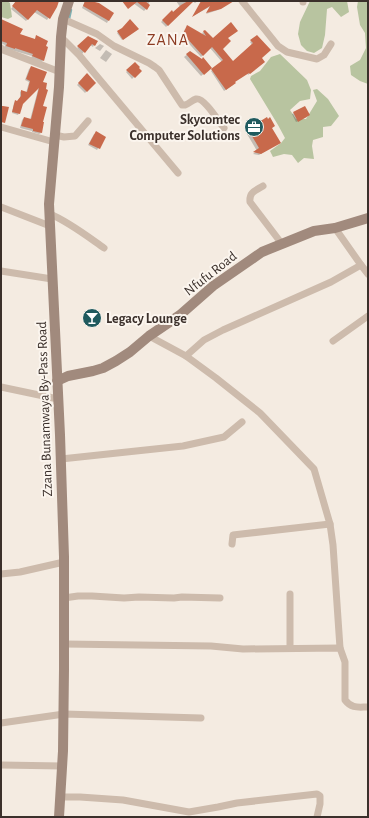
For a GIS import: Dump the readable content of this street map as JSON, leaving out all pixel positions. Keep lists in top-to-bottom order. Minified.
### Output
{"streets":{"street":["Nfufu Road","Zzana Bunamwaya By-Pass Road"]},"crossings":[["Nfufu Road","Zzana Bunamwaya By-Pass Road"]],"districts":["ZANA"],"places":{"office":["Skycomtec Computer Solutions"],"bar":["Legacy Lounge"]}}
